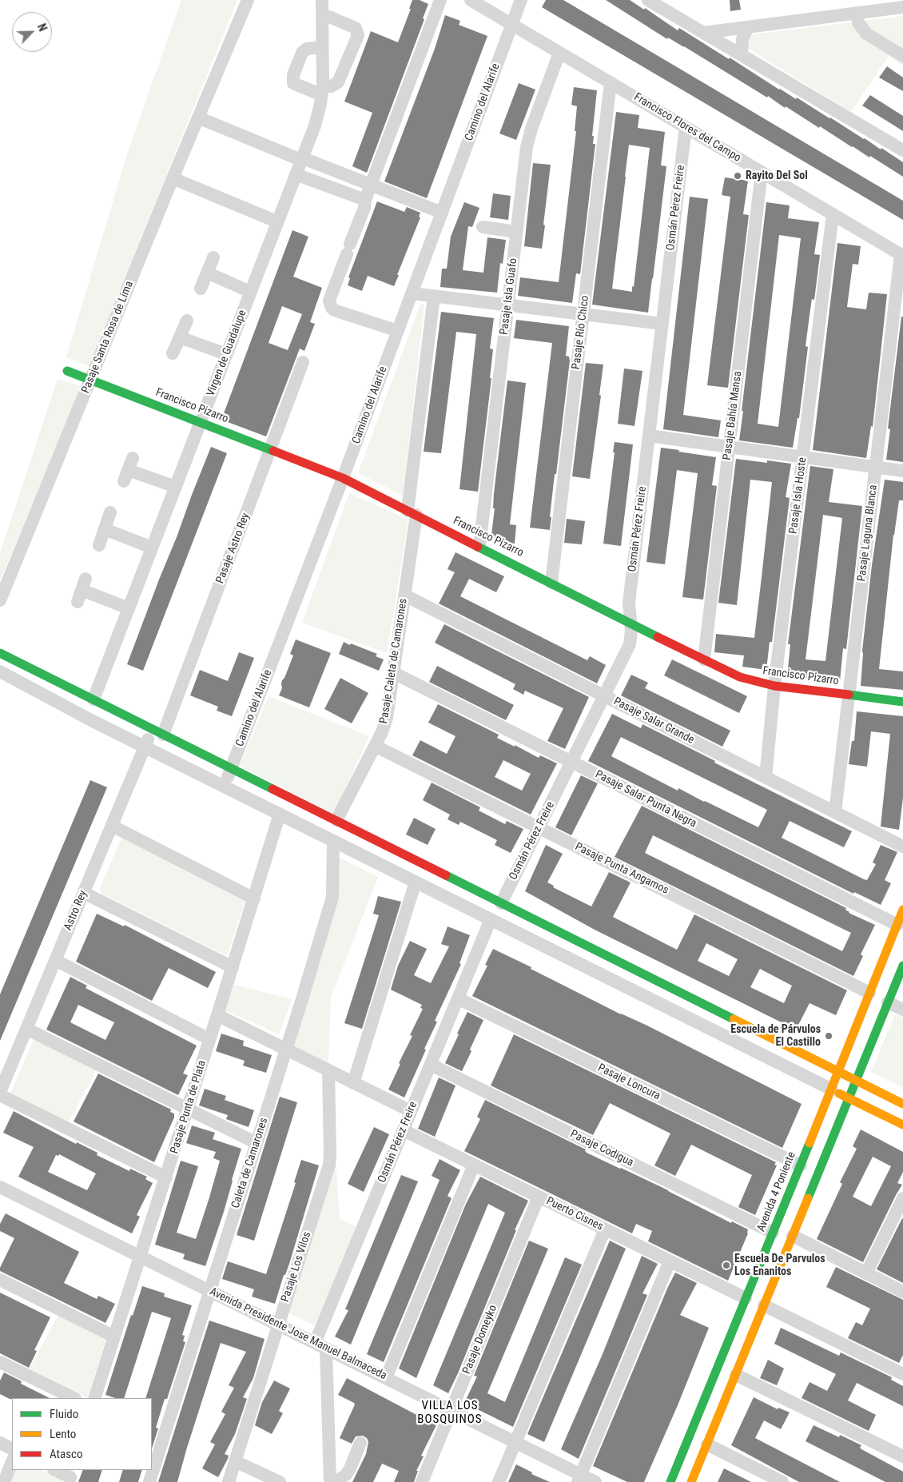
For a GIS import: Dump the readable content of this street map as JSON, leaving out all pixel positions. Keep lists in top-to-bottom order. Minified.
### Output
{"streets":{"street":["Camino del Alarife","Francisco Flores del Campo","Osmán Pérez Freire","Pasaje Isla Guafo","Pasaje Río Chico","Pasaje Santa Rosa de Lima","Virgen de Guadalupe","Francisco Pizarro","Pasaje Bahía Mansa","Pasaje Isla Hoste","Pasaje Laguna Blanca","Pasaje Astro Rey","Pasaje Caleta de Camarones","Pasaje Salar Grande","Pasaje Salar Punta Negra","Pasaje Punta Angamos","Astro Rey","Pasaje Loncura","Pasaje Punta de Plata","Pasaje Codigua","Caleta de Camarones","Avenida 4 Poniente","Puerto Cisnes","Pasaje Los Vilos","Avenida Presidente Jose Manuel Balmaceda","Pasaje Domeyko"]},"crossings":[["Camino del Alarife","Francisco Flores del Campo"],["Camino del Alarife","Francisco Pizarro"],["Francisco Flores del Campo","Osmán Pérez Freire"],["Francisco Flores del Campo","Pasaje Isla Guafo"],["Francisco Flores del Campo","Pasaje Río Chico"],["Francisco Flores del Campo","Pasaje Bahía Mansa"],["Francisco Flores del Campo","Pasaje Isla Hoste"],["Francisco Flores del Campo","Pasaje Laguna Blanca"],["Osmán Pérez Freire","Francisco Pizarro"],["Osmán Pérez Freire","Pasaje Salar Grande"],["Osmán Pérez Freire","Pasaje Salar Punta Negra"],["Osmán Pérez Freire","Pasaje Punta Angamos"],["Osmán Pérez Freire","Pasaje Loncura"],["Osmán Pérez Freire","Pasaje Codigua"],["Osmán Pérez Freire","Puerto Cisnes"],["Osmán Pérez Freire","Avenida Presidente Jose Manuel Balmaceda"],["Pasaje Isla Guafo","Francisco Pizarro"],["Pasaje Río Chico","Francisco Pizarro"],["Pasaje Santa Rosa de Lima","Francisco Pizarro"],["Virgen de Guadalupe","Francisco Pizarro"],["Francisco Pizarro","Pasaje Bahía Mansa"],["Francisco Pizarro","Pasaje Isla Hoste"],["Francisco Pizarro","Pasaje Laguna Blanca"],["Francisco Pizarro","Pasaje Astro Rey"],["Francisco Pizarro","Pasaje Caleta de Camarones"],["Pasaje Isla Hoste","Pasaje Salar Grande"],["Pasaje Laguna Blanca","Pasaje Salar Grande"],["Pasaje Astro Rey","Astro Rey"],["Pasaje Caleta de Camarones","Pasaje Salar Grande"],["Pasaje Caleta de Camarones","Pasaje Salar Punta Negra"],["Pasaje Caleta de Camarones","Pasaje Punta Angamos"],["Pasaje Salar Punta Negra","Avenida 4 Poniente"],["Pasaje Punta Angamos","Avenida 4 Poniente"],["Pasaje Loncura","Avenida 4 Poniente"],["Pasaje Punta de Plata","Avenida Presidente Jose Manuel Balmaceda"],["Pasaje Codigua","Avenida 4 Poniente"],["Caleta de Camarones","Avenida Presidente Jose Manuel Balmaceda"],["Avenida 4 Poniente","Puerto Cisnes"],["Puerto Cisnes","Pasaje Domeyko"],["Pasaje Los Vilos","Avenida Presidente Jose Manuel Balmaceda"],["Avenida Presidente Jose Manuel Balmaceda","Pasaje Domeyko"]],"districts":["VILLA LOS BOSQUINOS"],"places":["Rayito Del Sol","Escuela de Párvulos El Castillo","Escuela De Parvulos Los Enanitos"],"legend":["Fluido","Lento","Atasco"],"north":"top right"}
